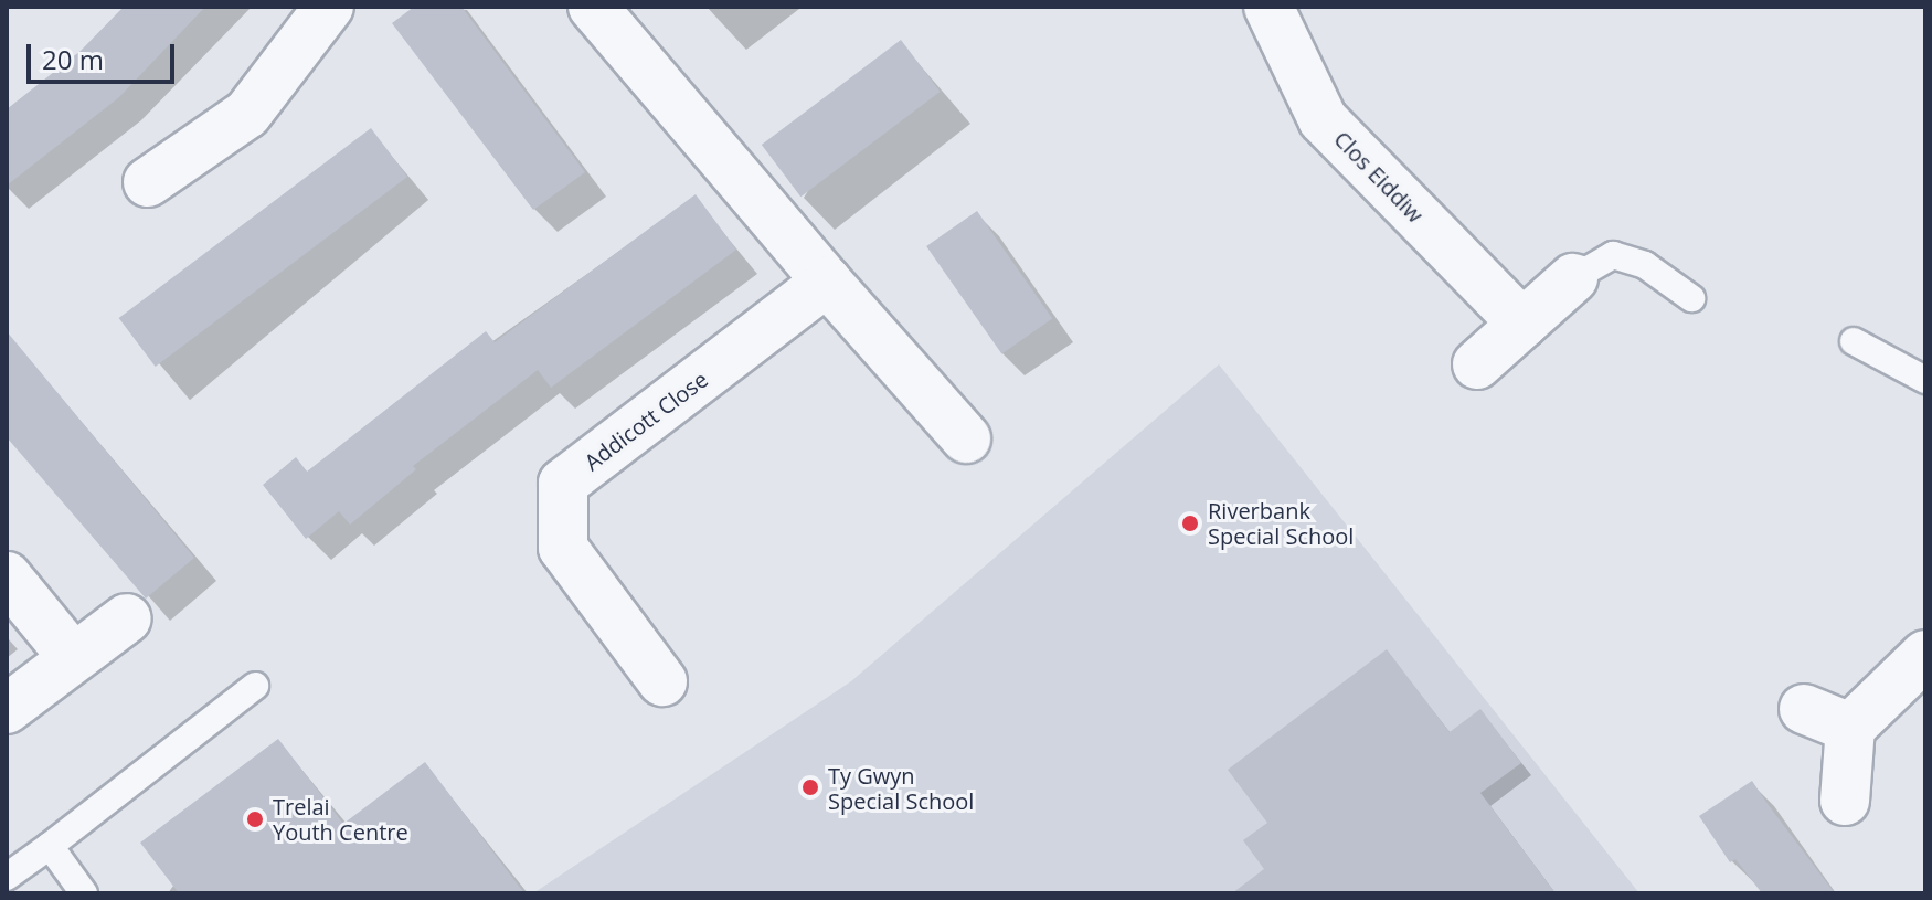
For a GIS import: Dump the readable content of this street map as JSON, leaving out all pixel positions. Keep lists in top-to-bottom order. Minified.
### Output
{"streets":{"street":["Clos Eiddiw","Addicott Close"]},"places":["Riverbank Special School","Ty Gwyn Special School","Trelai Youth Centre"],"scale_bar":"20 m"}
